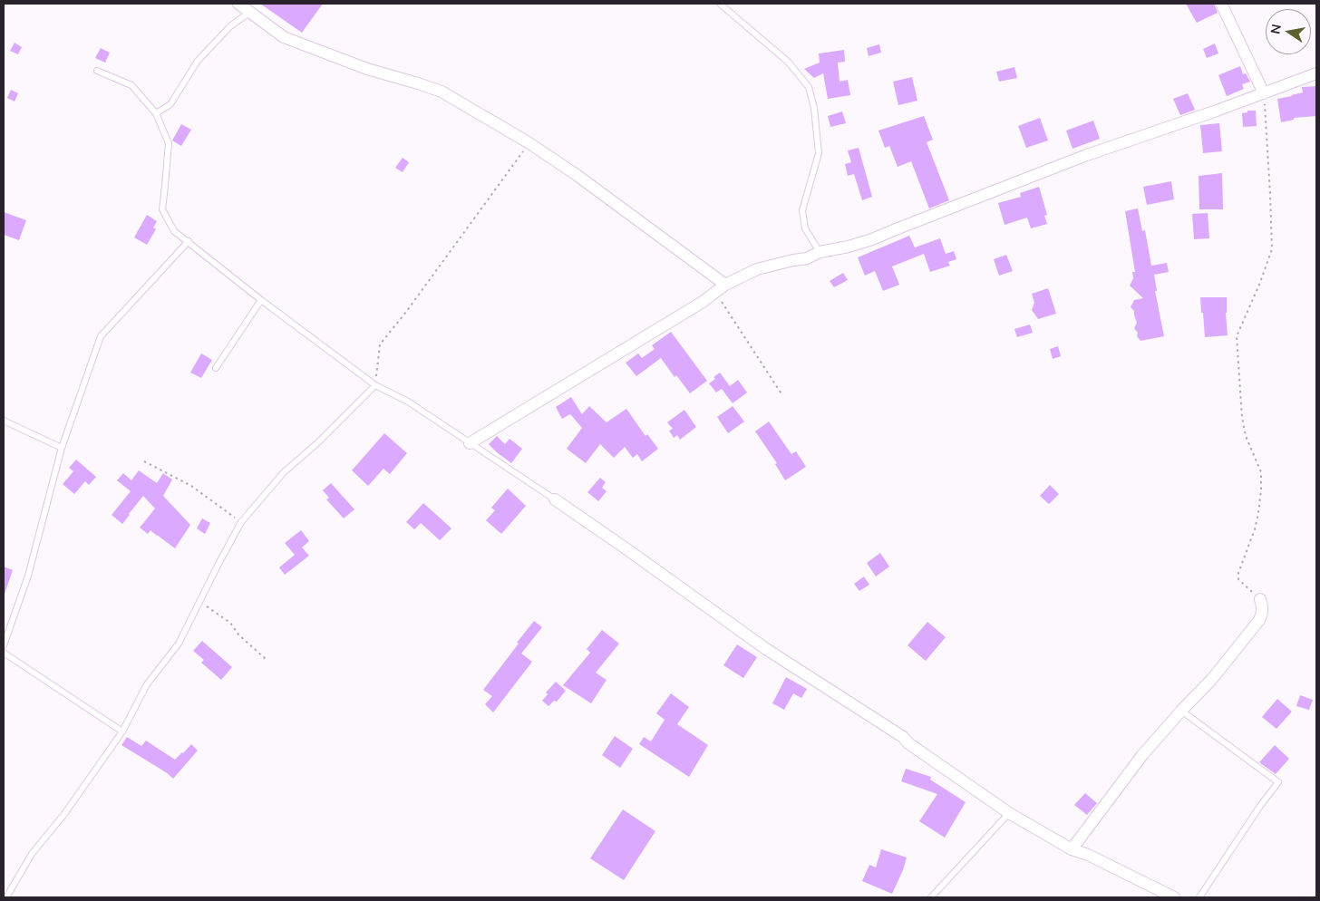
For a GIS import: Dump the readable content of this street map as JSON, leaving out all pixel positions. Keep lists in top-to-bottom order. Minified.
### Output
{"north":"left"}
